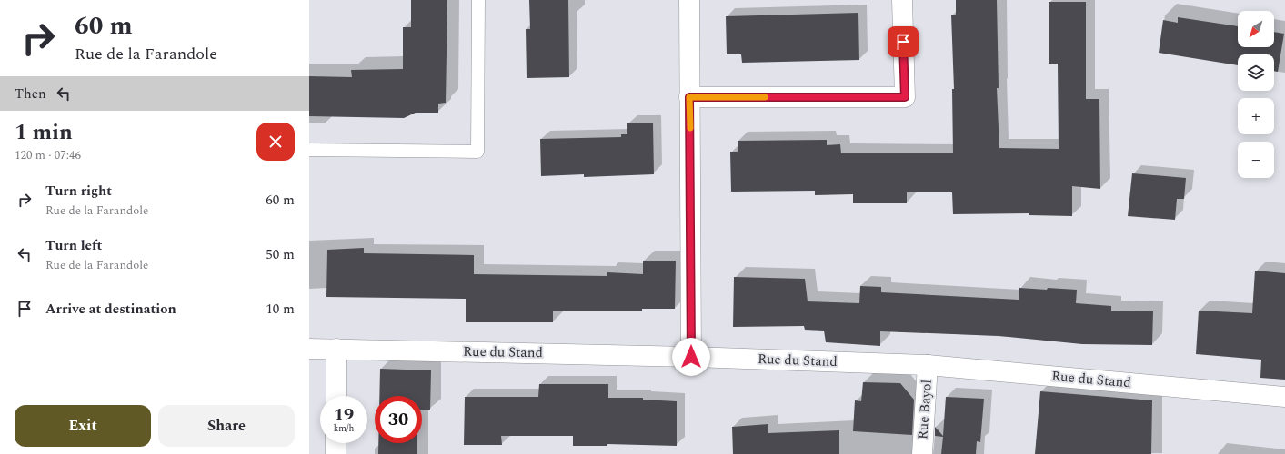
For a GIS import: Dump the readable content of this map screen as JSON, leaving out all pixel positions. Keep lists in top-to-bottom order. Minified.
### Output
{"streets":{"street":["Rue du Stand","Rue Bayol"]},"crossings":[["Rue du Stand","Rue Bayol"]],"north":"bottom left","page":{"turn":["60 m","Rue de la Farandole"],"map_buttons":["+","−"],"then":"Then","heading":["1 min","120 m · 07:46"],"list":[{"name":"Turn right","note":"Rue de la Farandole","value":"60 m"},{"name":"Turn left","note":"Rue de la Farandole","value":"50 m"},{"name":"Arrive at destination","value":"10 m"}],"speed":"19 km/h","limit":"30","buttons":["Exit","Share"]}}
